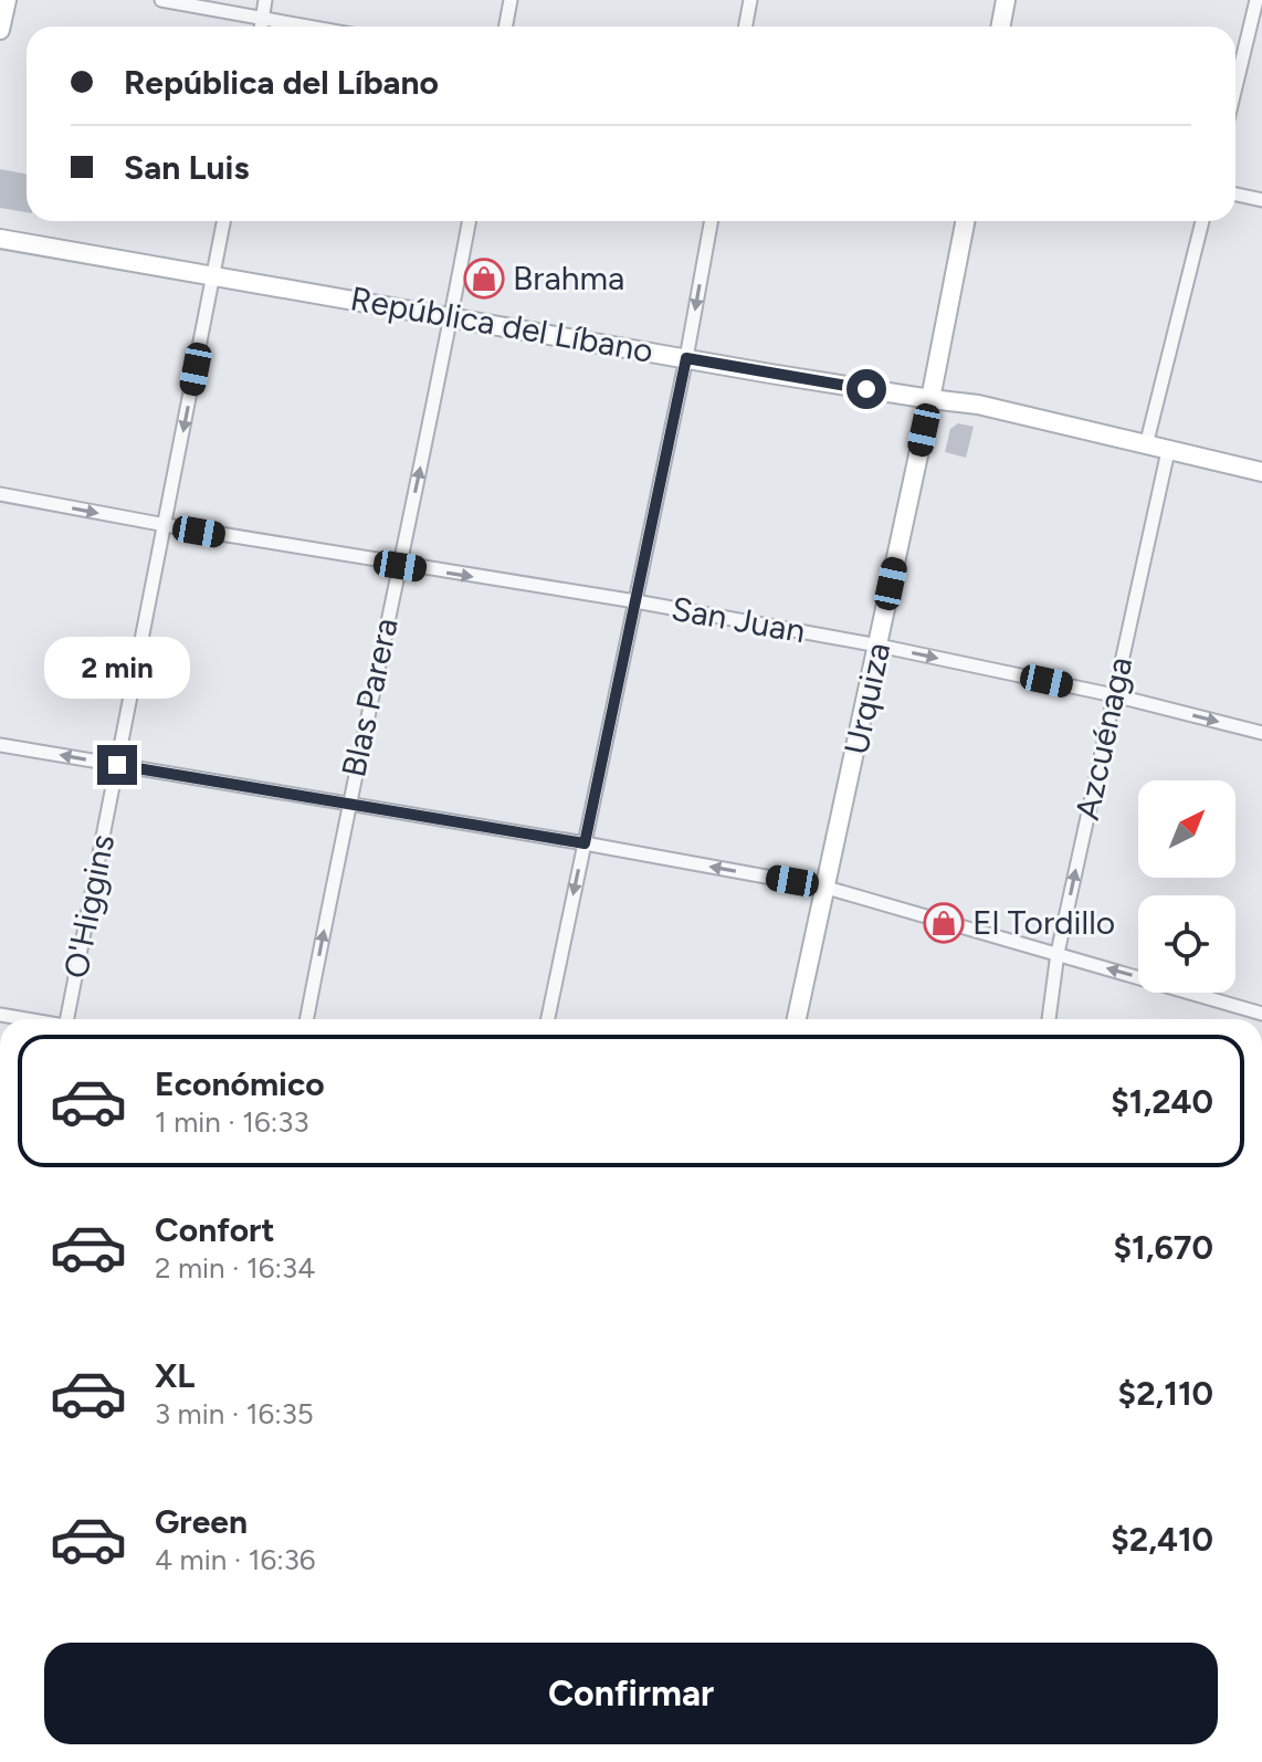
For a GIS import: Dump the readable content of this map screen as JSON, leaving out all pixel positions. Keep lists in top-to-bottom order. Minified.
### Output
{"streets":{"street":["República del Líbano","San Juan","Blas Parera","Urquiza","Azcuénaga","O'Higgins"]},"crossings":[["República del Líbano","Blas Parera"],["República del Líbano","Urquiza"],["República del Líbano","Azcuénaga"],["República del Líbano","O'Higgins"],["San Juan","Blas Parera"],["San Juan","Urquiza"],["San Juan","Azcuénaga"],["San Juan","O'Higgins"]],"one_way":["San Juan","Blas Parera","Azcuénaga"],"places":{"shop":["Brahma","El Tordillo"]},"north":"top right","page":{"banner":["República del Líbano","San Luis"],"bubble":"2 min","list":[{"name":"Económico","note":"1 min · 16:33","value":"$1,240"},{"name":"Confort","note":"2 min · 16:34","value":"$1,670"},{"name":"XL","note":"3 min · 16:35","value":"$2,110"},{"name":"Green","note":"4 min · 16:36","value":"$2,410"}],"buttons":"Confirmar"}}
